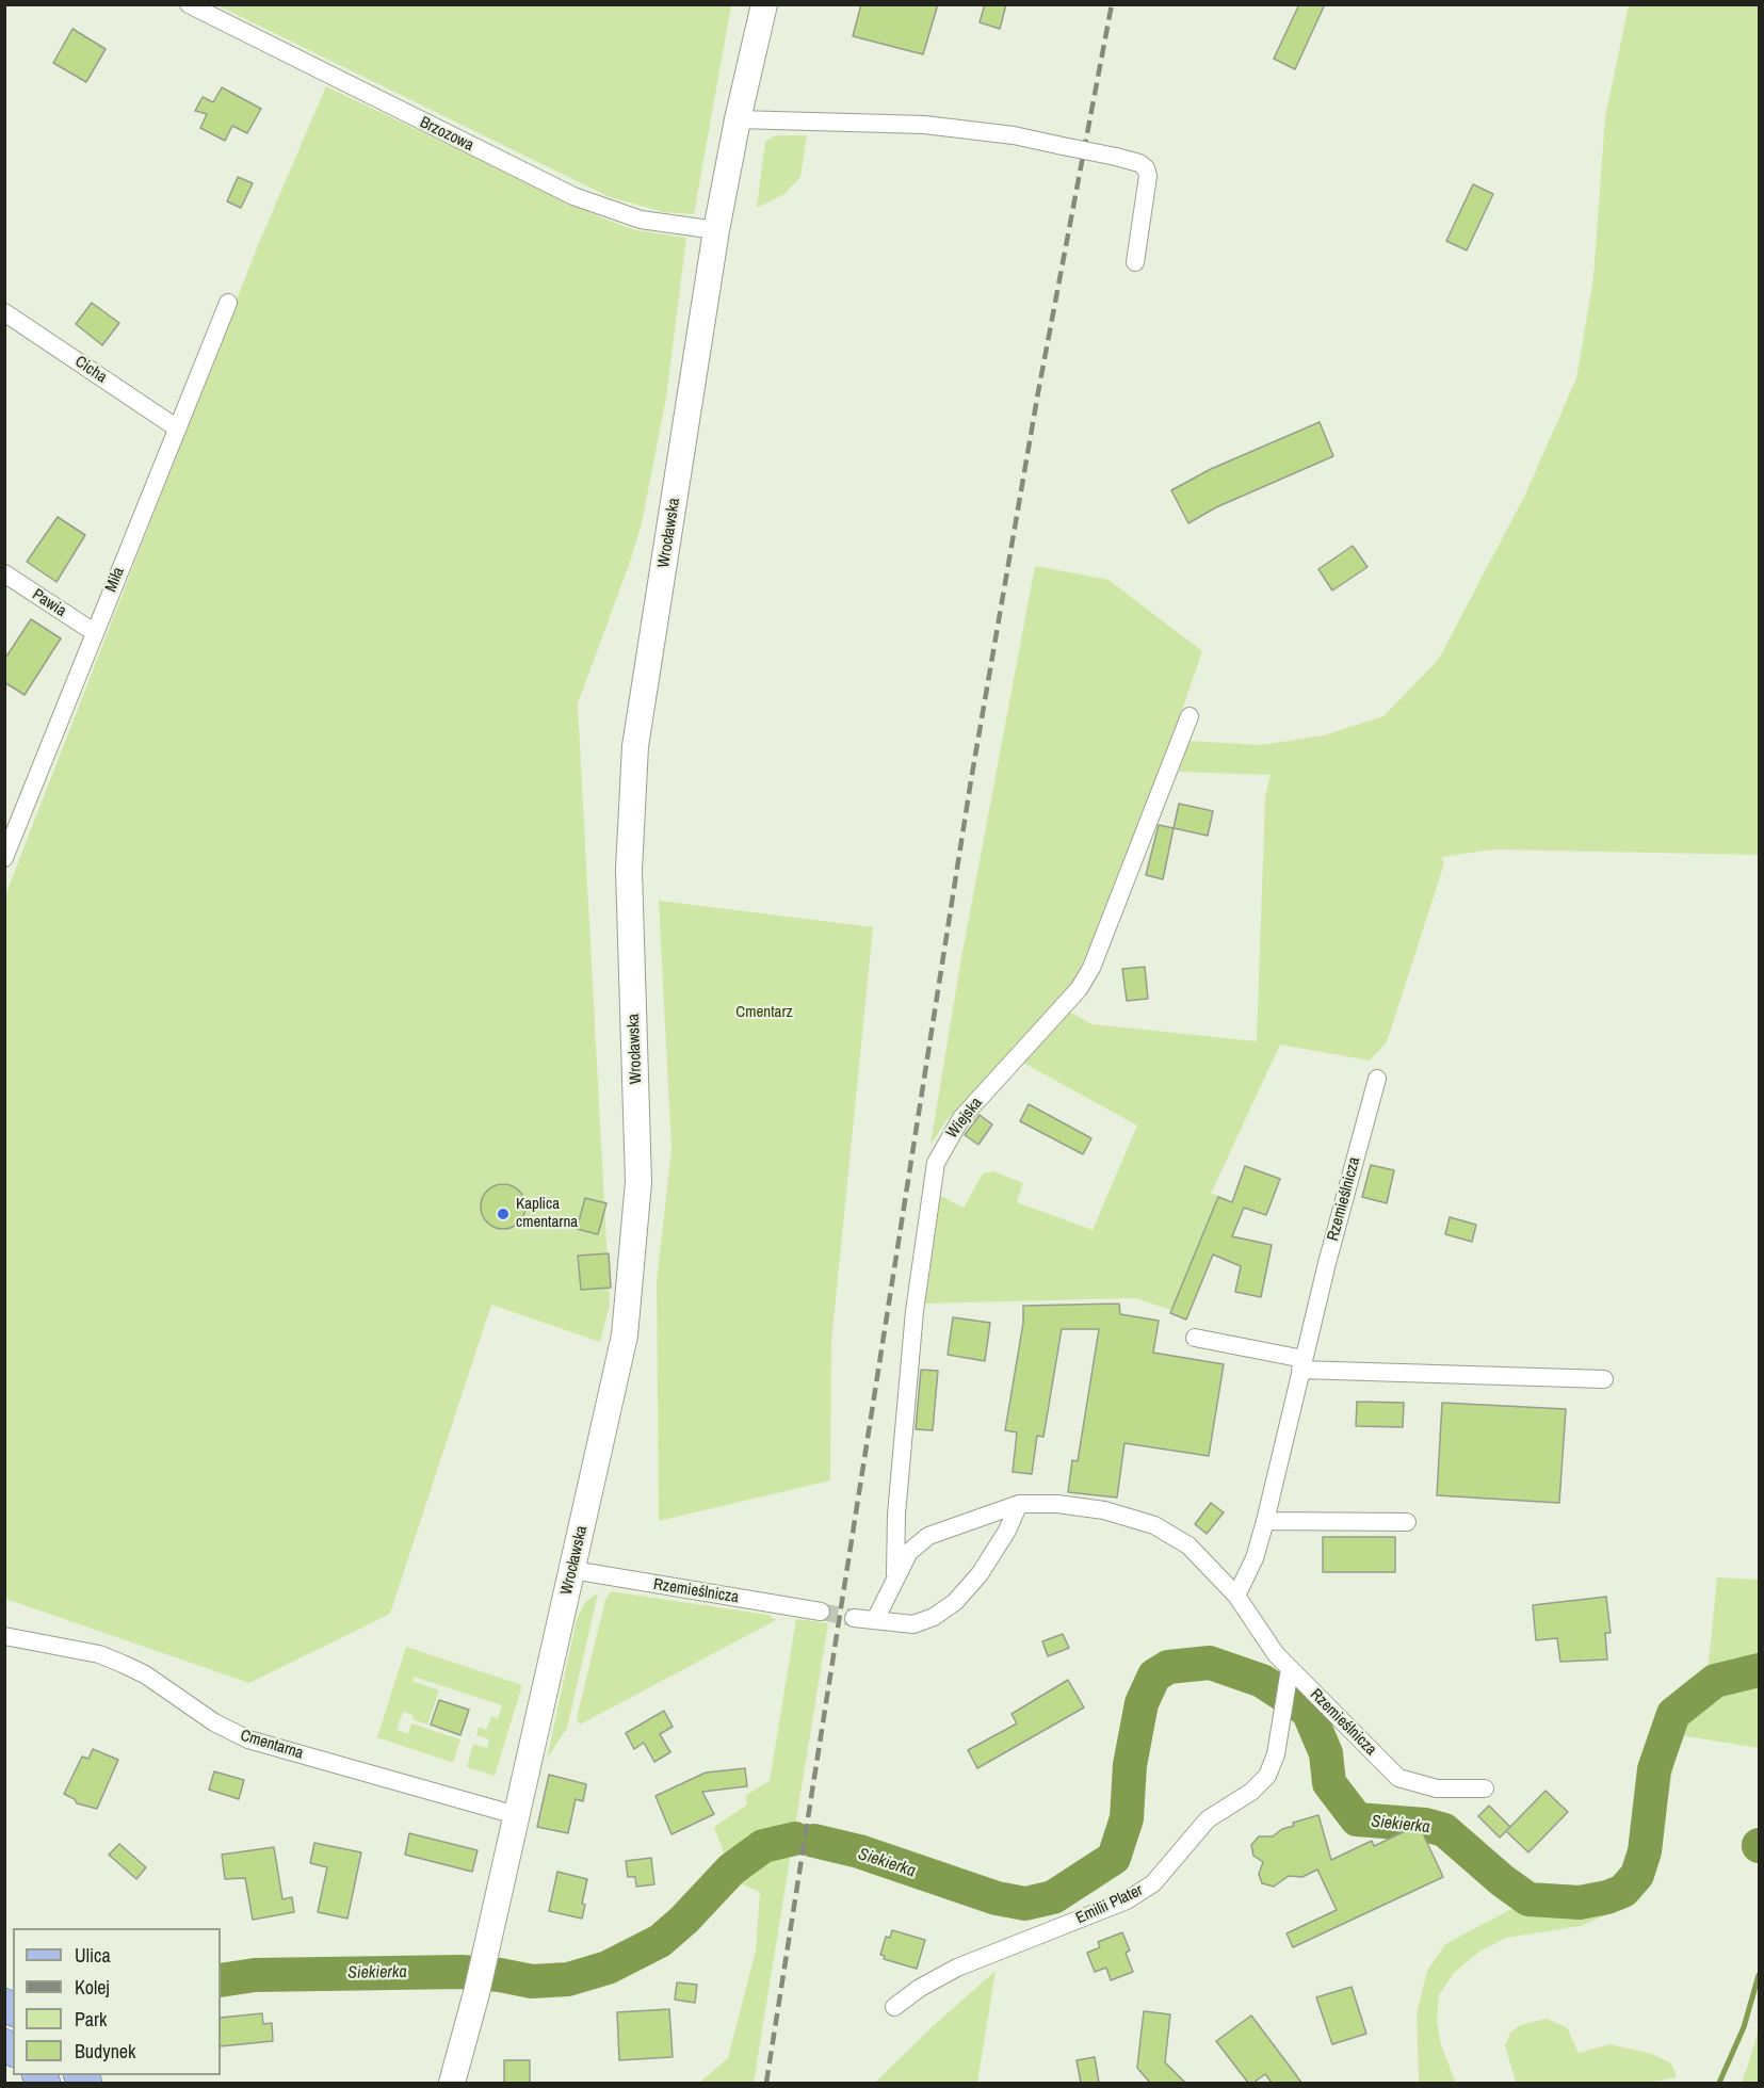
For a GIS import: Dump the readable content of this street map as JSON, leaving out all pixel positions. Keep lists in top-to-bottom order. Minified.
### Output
{"streets":{"main road":["Wrocławska"],"street":["Brzozowa","Cicha","Miła","Pawia","Wiejska","Rzemieślnicza","Cmentarna","Emilii Plater"]},"crossings":[["Brzozowa","Wrocławska"],["Cicha","Miła"],["Wrocławska","Rzemieślnicza"],["Wrocławska","Cmentarna"],["Miła","Pawia"],["Wiejska","Rzemieślnicza"],["Rzemieślnicza","Emilii Plater"]],"water":["Siekierka"],"parks":["Cmentarz"],"places":["Kaplica cmentarna"],"legend":["Ulica","Kolej","Park","Budynek"]}
